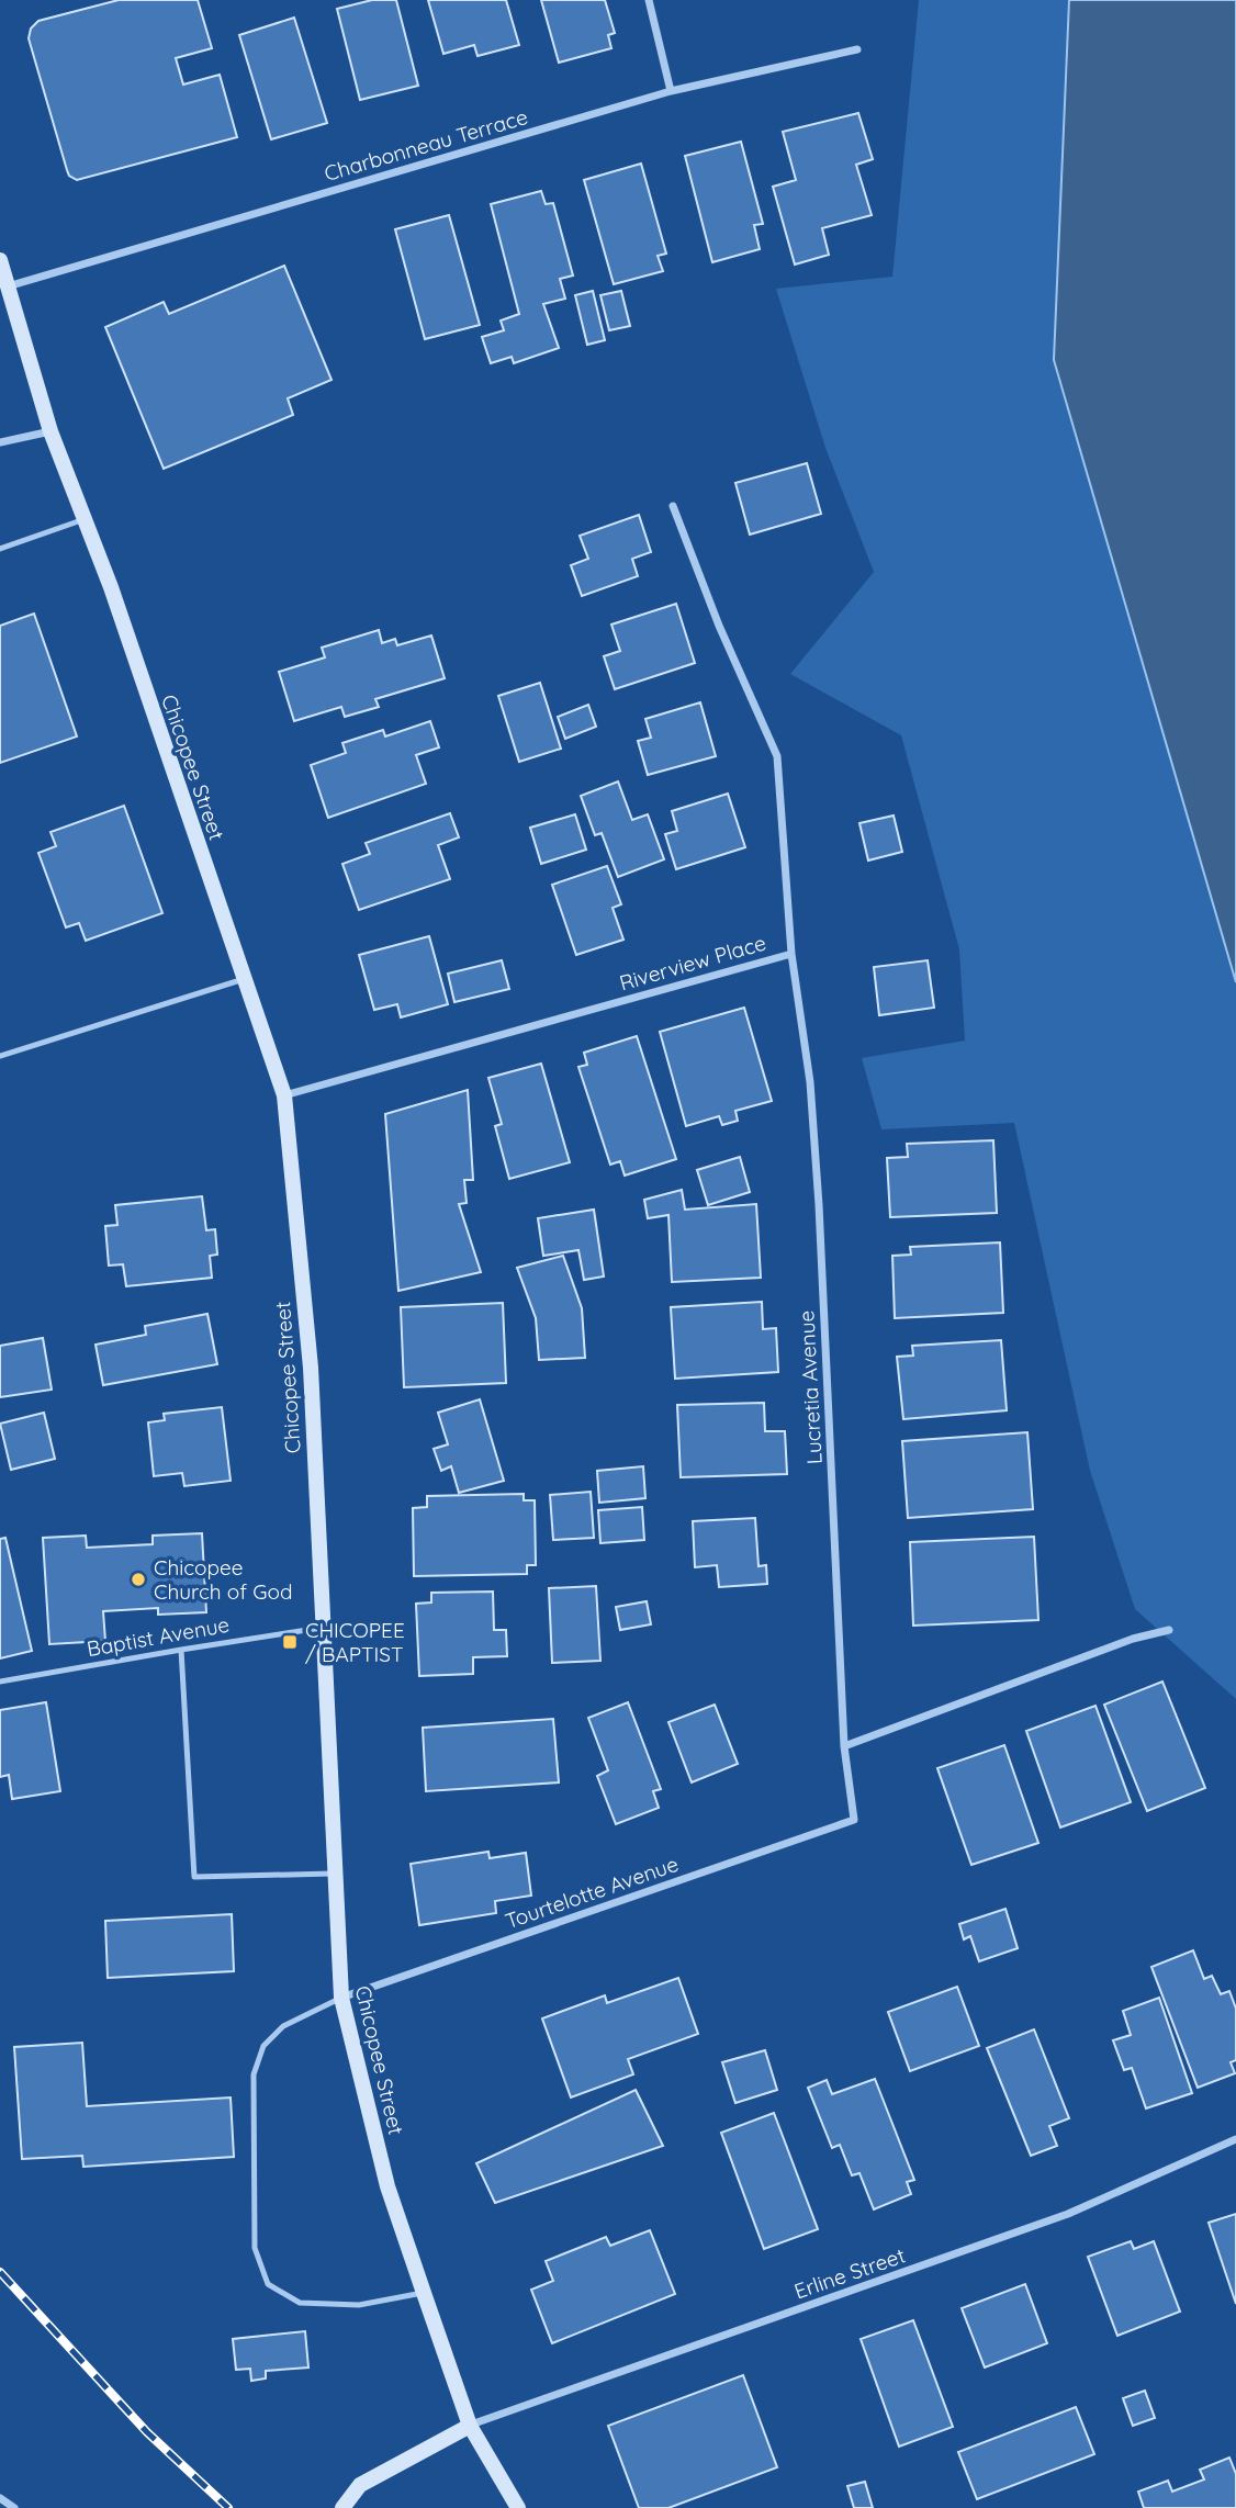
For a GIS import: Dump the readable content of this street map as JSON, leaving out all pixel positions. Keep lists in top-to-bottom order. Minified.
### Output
{"streets":{"main road":["Chicopee Street"],"street":["Charbonneau Terrace","Riverview Place","Lucretia Avenue","Tourtelotte Avenue","Erline Street"],"lane":["Baptist Avenue"]},"crossings":[["Charbonneau Terrace","Chicopee Street"],["Chicopee Street","Riverview Place"],["Chicopee Street","Baptist Avenue"],["Chicopee Street","Tourtelotte Avenue"],["Chicopee Street","Erline Street"],["Riverview Place","Lucretia Avenue"],["Lucretia Avenue","Tourtelotte Avenue"]],"places":{"other":["Chicopee Church of God"],"transit":["CHICOPEE / BAPTIST"]}}
